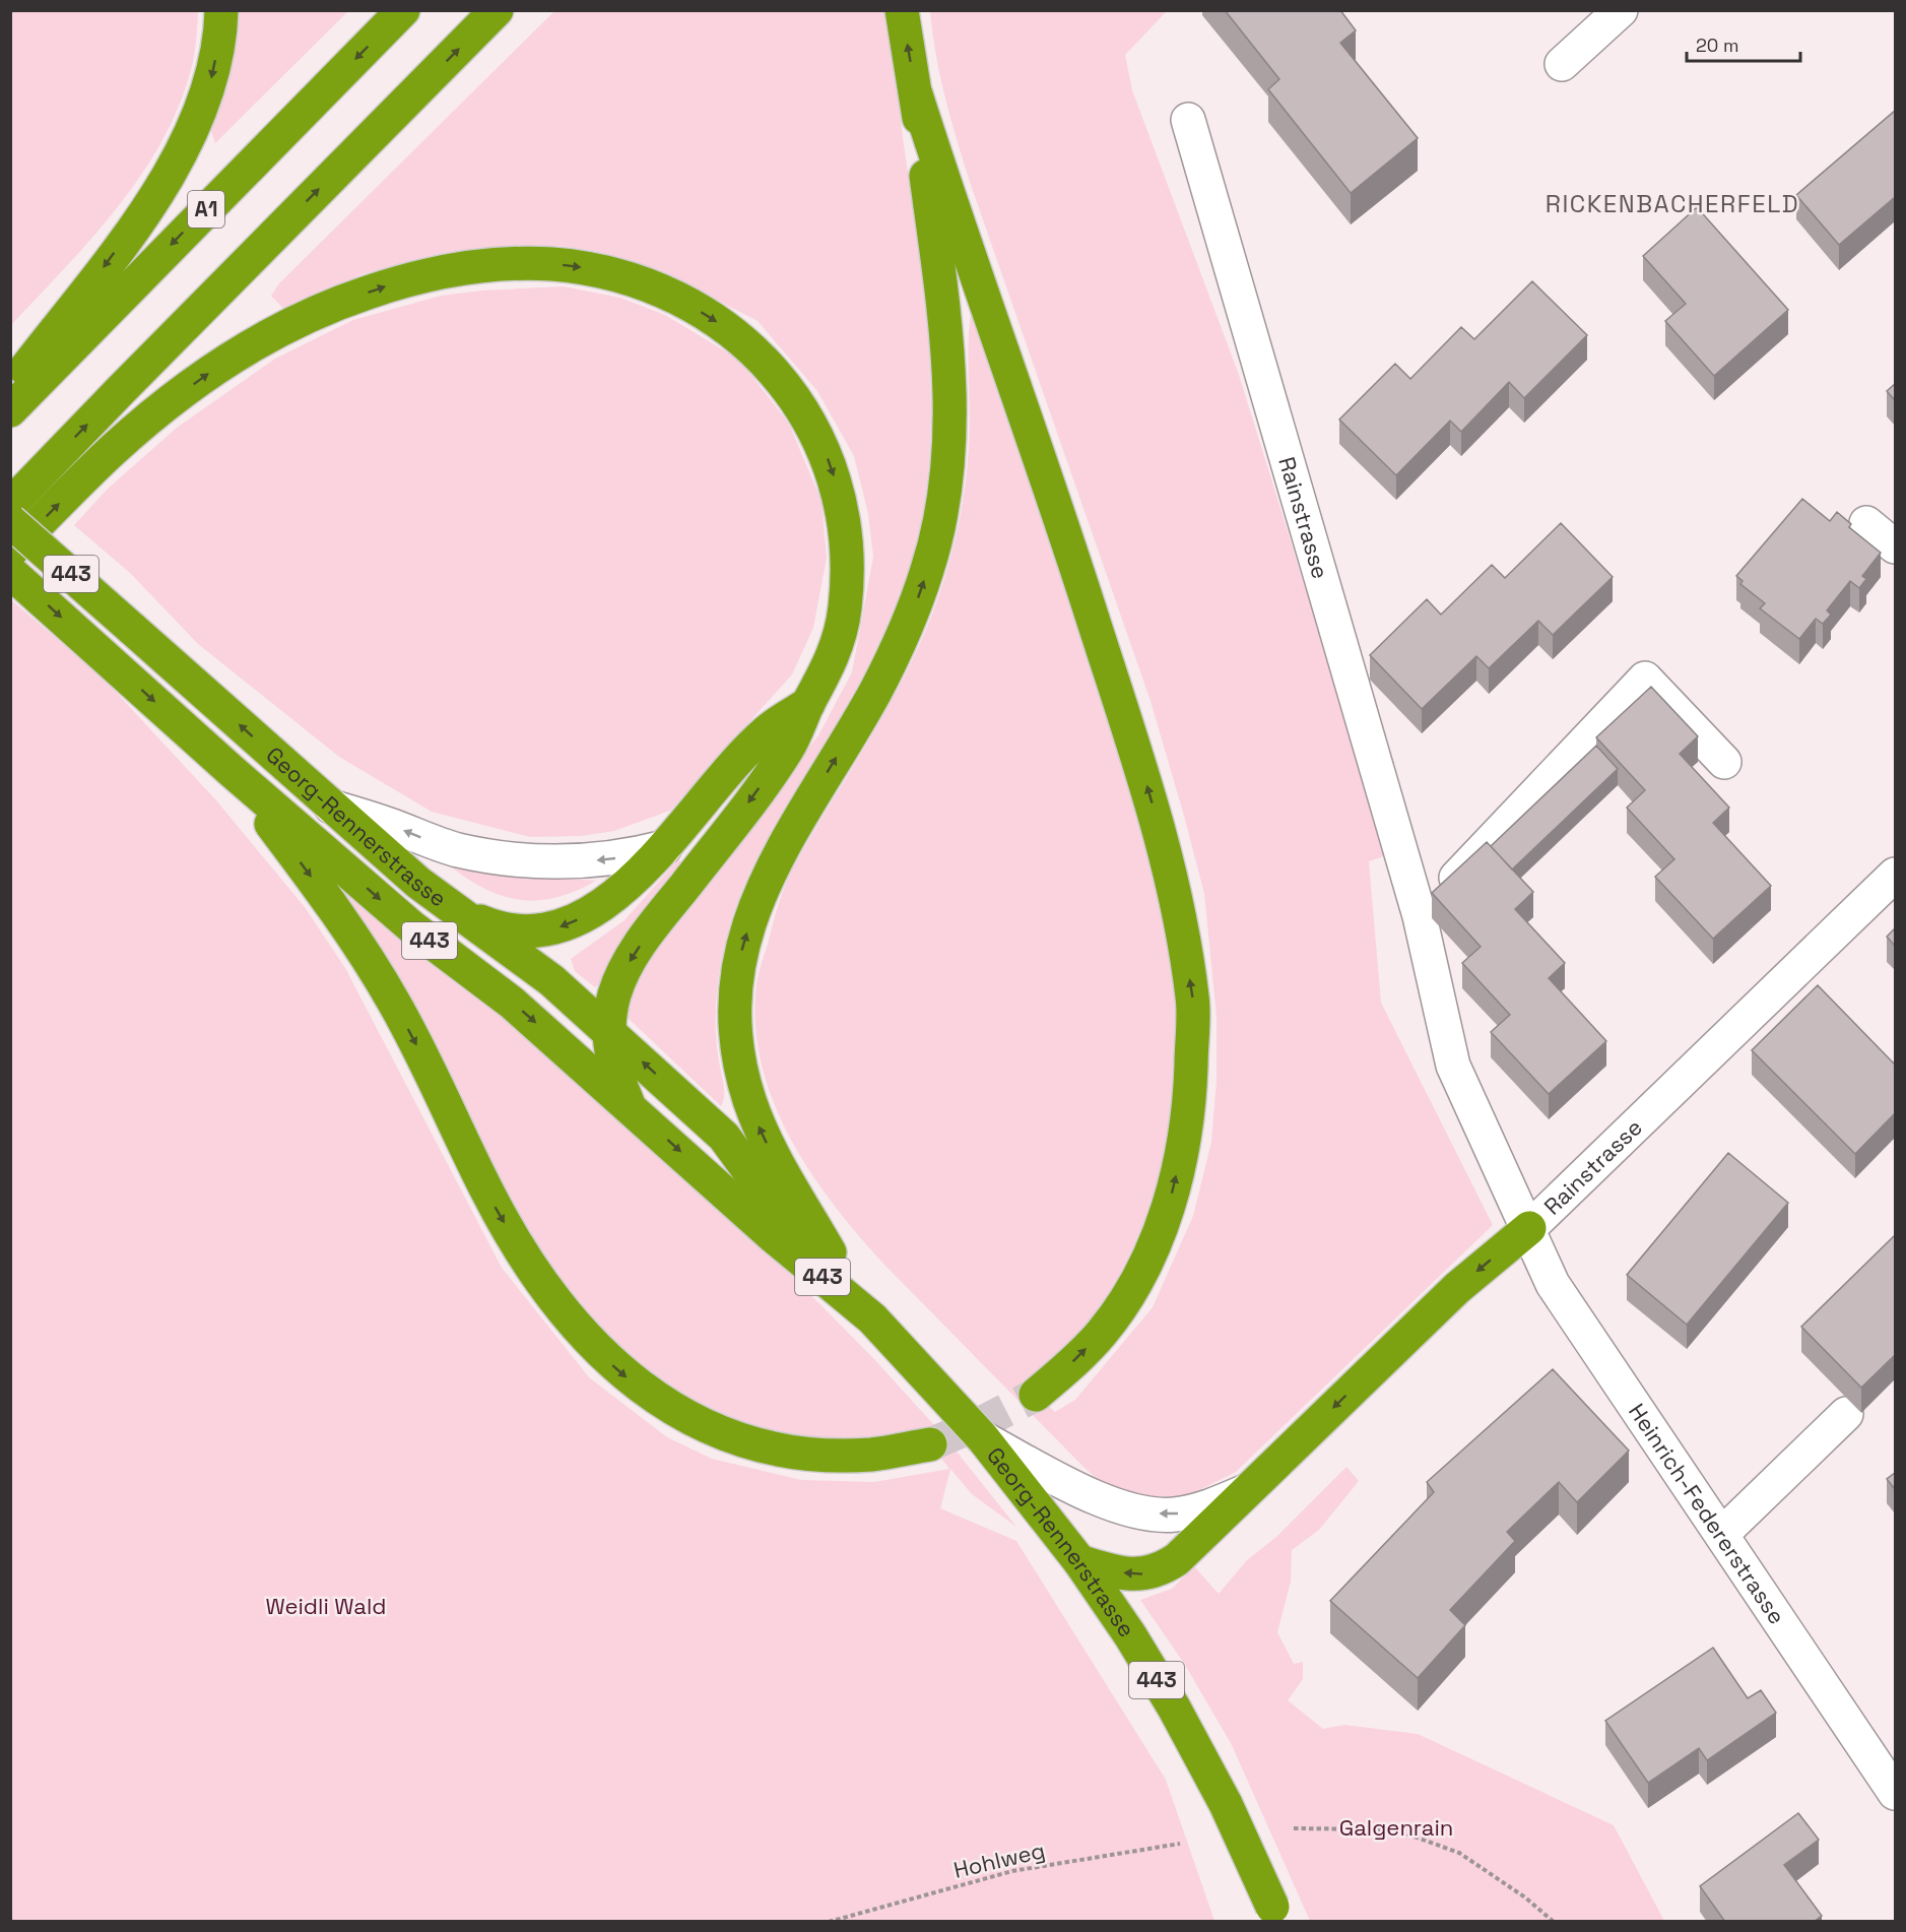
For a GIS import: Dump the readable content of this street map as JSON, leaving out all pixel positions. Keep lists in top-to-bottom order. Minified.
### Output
{"streets":{"highway":["A1","443","Georg-Rennerstrasse"],"street":["Rainstrasse","Heinrich-Federerstrasse"],"path":["Hohlweg"]},"crossings":[["Rainstrasse","Heinrich-Federerstrasse"]],"districts":["RICKENBACHERFELD"],"parks":["Weidli Wald","Galgenrain"],"scale_bar":"20 m"}
